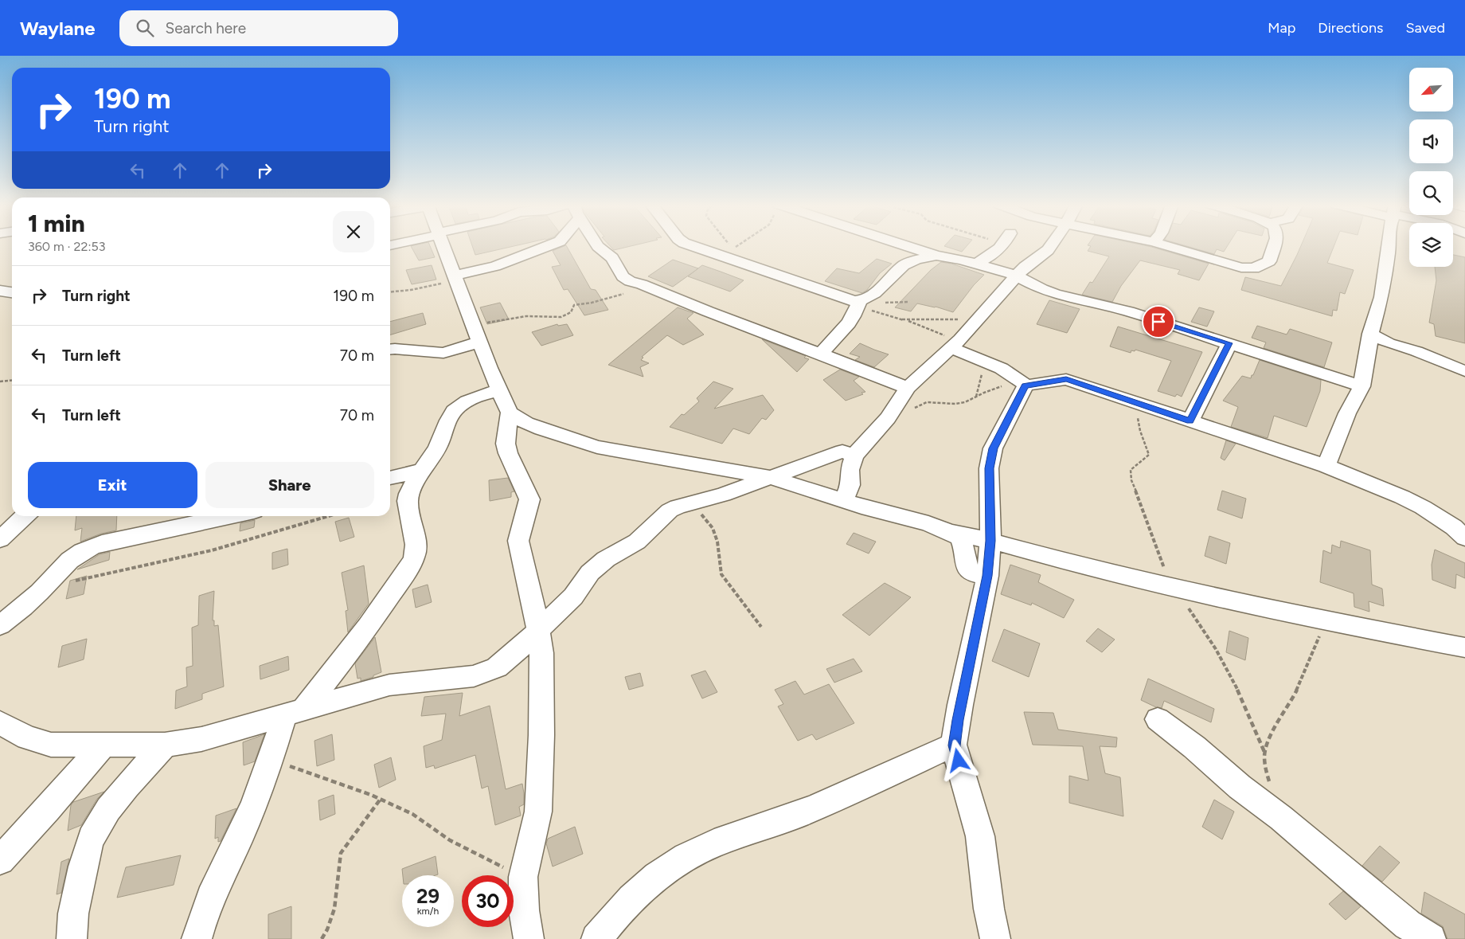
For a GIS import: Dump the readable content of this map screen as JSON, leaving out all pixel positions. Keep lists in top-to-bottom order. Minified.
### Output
{"north":"bottom left","page":{"header":"Waylane","search":"Search here","nav":["Map","Directions","Saved"],"turn":["190 m","Turn right"],"heading":["1 min","360 m · 22:53"],"list":[{"name":"Turn right","value":"190 m"},{"name":"Turn left","value":"70 m"},{"name":"Turn left","value":"70 m"}],"buttons":["Exit","Share"],"speed":"29 km/h","limit":"30"}}
